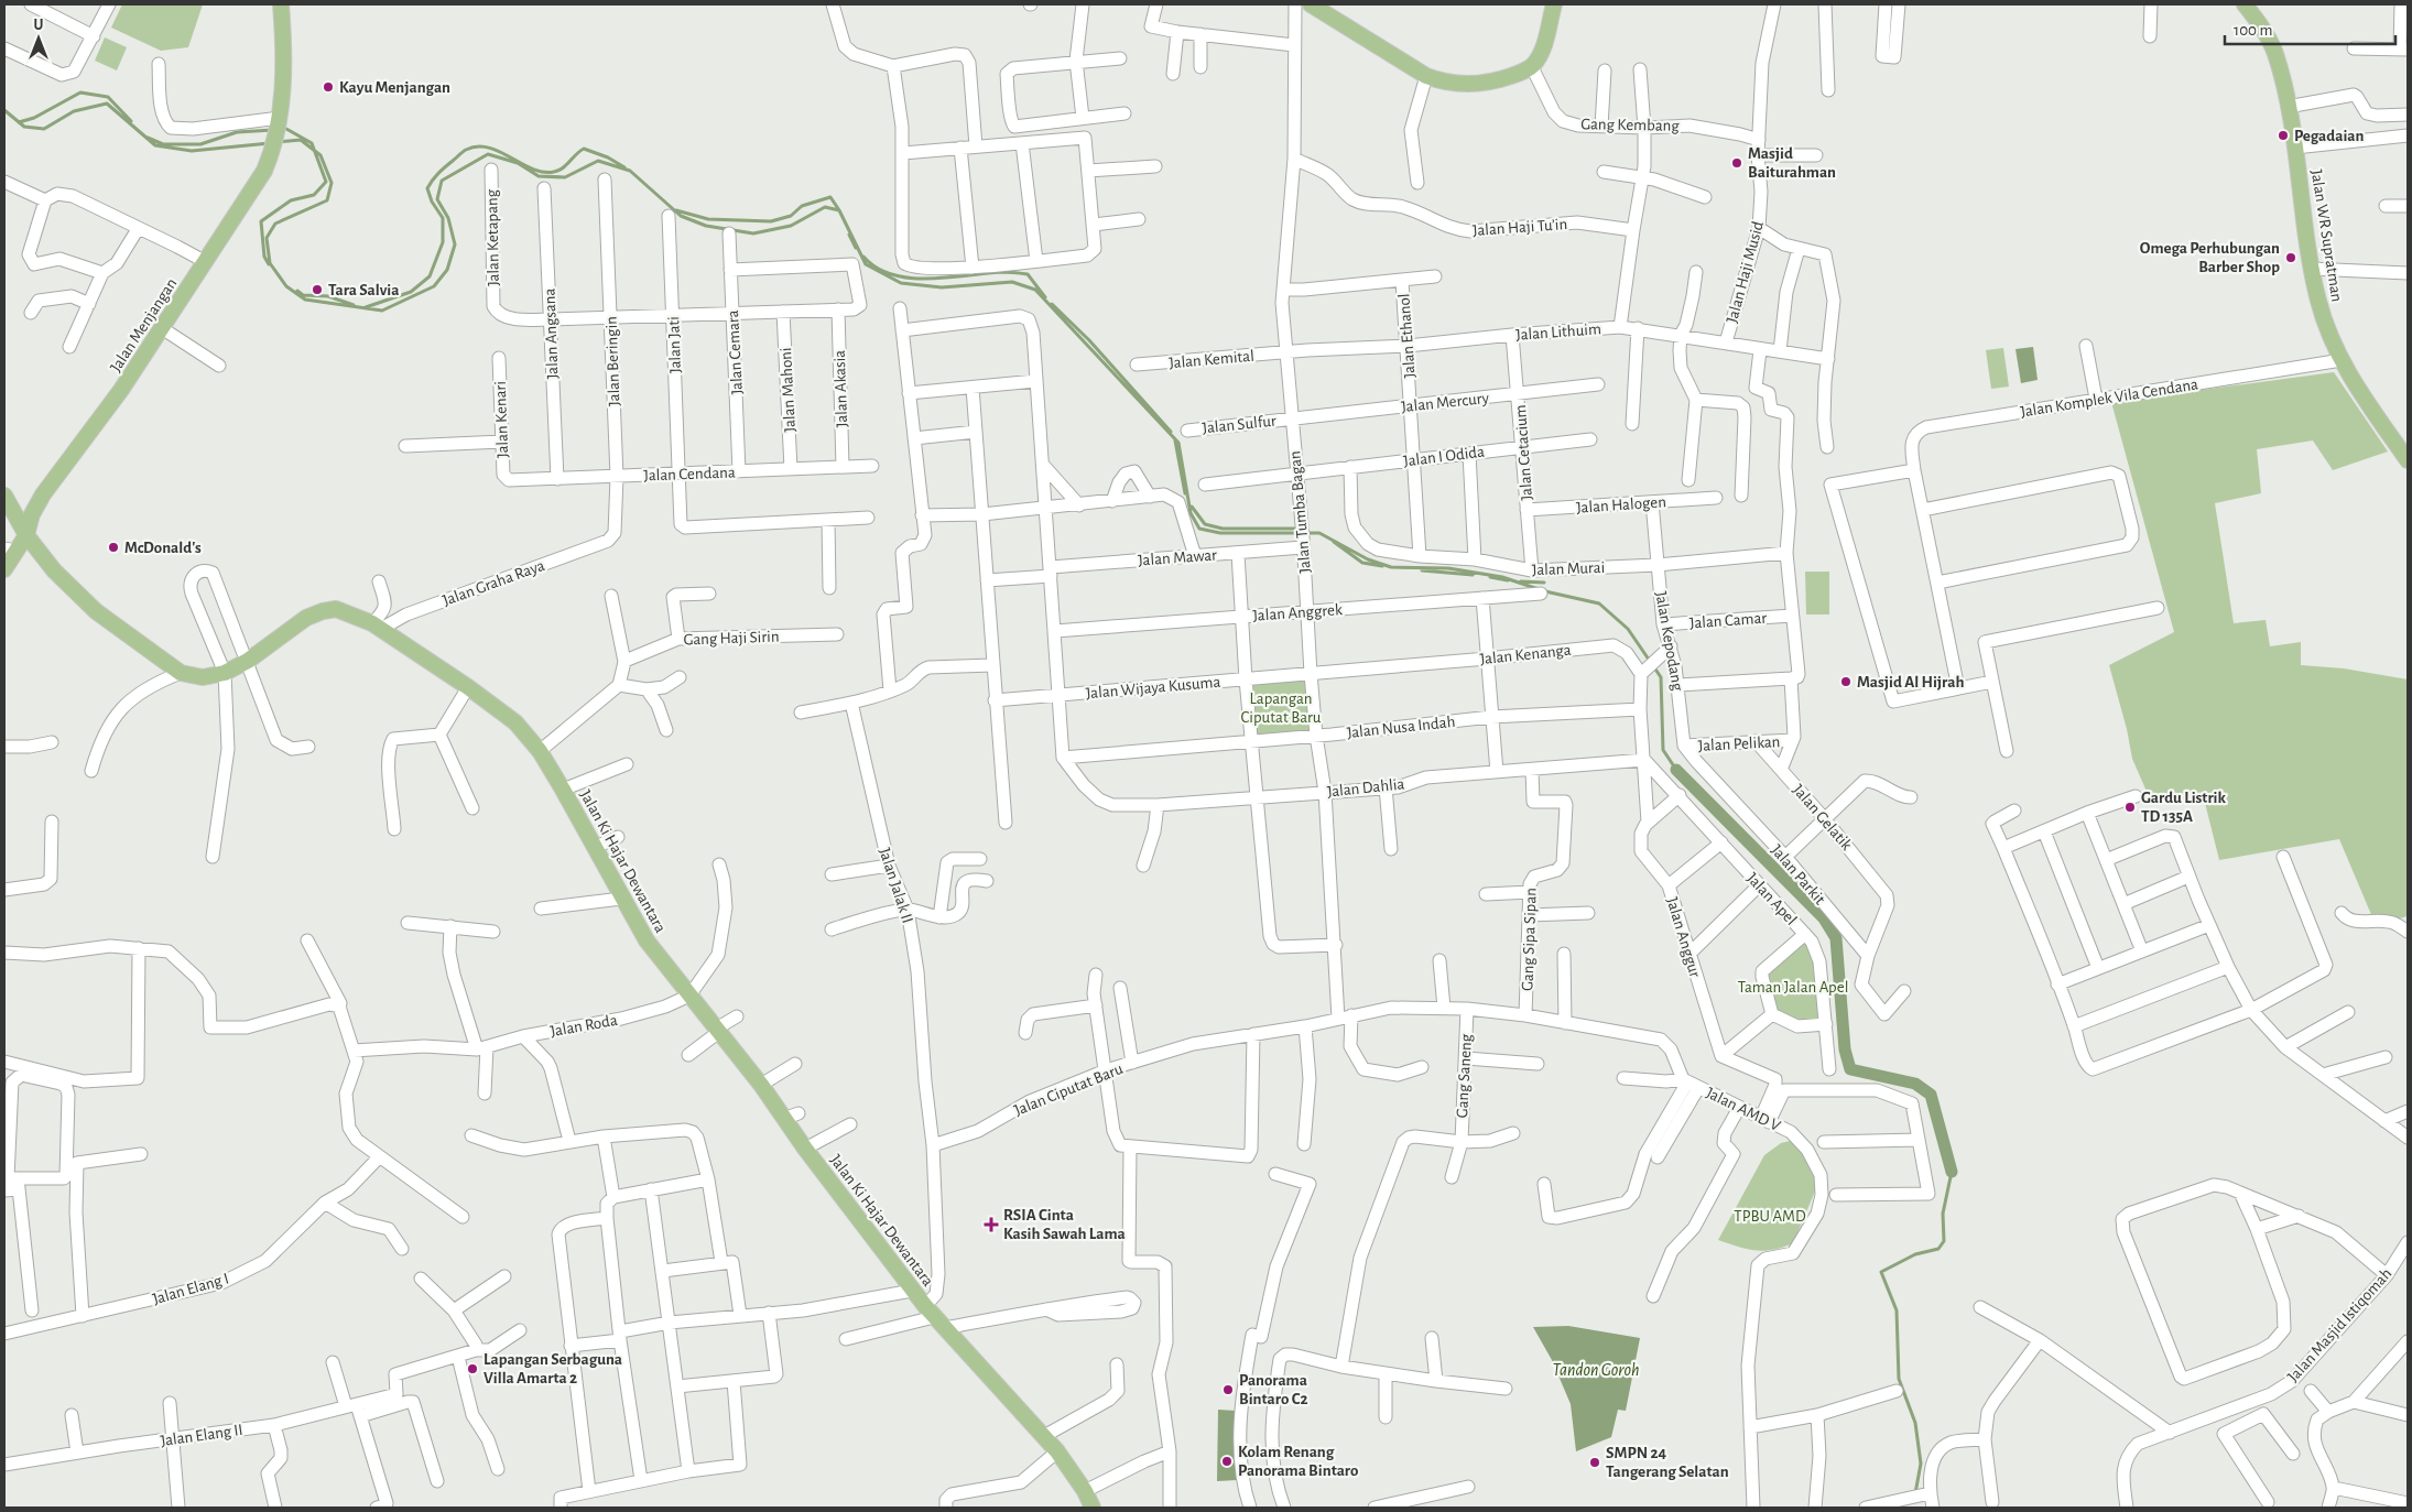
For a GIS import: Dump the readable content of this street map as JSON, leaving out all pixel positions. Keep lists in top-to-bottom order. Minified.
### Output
{"streets":{"main road":["Jalan WR Supratman","Jalan Menjangan","Jalan Ki Hajar Dewantara"],"street":["Gang Kembang","Jalan Haji Tu’in","Jalan Ketapang","Jalan Haji Musid","Jalan Lithuim","Jalan Angsana","Jalan Ethanol","Jalan Jati","Jalan Cemara","Jalan Kemital","Jalan Beringin","Jalan Akasia","Jalan Mahoni","Jalan Komplek Vila Cendana","Jalan Mercury","Jalan Kenari","Jalan Sulfur","Jalan Cetacium","Jalan I Odida","Jalan Cendana","Jalan Halogen","Jalan Tumba Bagan","Jalan Mawar","Jalan Murai","Jalan Graha Raya","Jalan Anggrek","Jalan Camar","Gang Haji Sirin","Jalan Kepodang","Jalan Kenanga","Jalan Wijaya Kusuma","Jalan Nusa Indah","Jalan Pelikan","Jalan Dahlia","Jalan Gelatik","Jalan Parkit","Jalan Jalak II","Jalan Apel","Jalan Anggur","Gang Sipa Sipan","Jalan Roda","Gang Saneng","Jalan Ciputat Baru","Jalan AMD V","Jalan Elang I","Jalan Masjid Istiqomah","Jalan Elang II"]},"crossings":[["Gang Kembang","Jalan Haji Musid"],["Jalan Haji Tu’in","Jalan Tumba Bagan"],["Jalan WR Supratman","Jalan Komplek Vila Cendana"],["Jalan Ketapang","Jalan Angsana"],["Jalan Haji Musid","Jalan Lithuim"],["Jalan Menjangan","Jalan Ki Hajar Dewantara"],["Jalan Lithuim","Jalan Ethanol"],["Jalan Lithuim","Jalan Kemital"],["Jalan Lithuim","Jalan Cetacium"],["Jalan Lithuim","Jalan Tumba Bagan"],["Jalan Angsana","Jalan Cendana"],["Jalan Ethanol","Jalan Mercury"],["Jalan Ethanol","Jalan I Odida"],["Jalan Ethanol","Jalan Murai"],["Jalan Jati","Jalan Cendana"],["Jalan Cemara","Jalan Cendana"],["Jalan Kemital","Jalan Tumba Bagan"],["Jalan Beringin","Jalan Cendana"],["Jalan Beringin","Jalan Graha Raya"],["Jalan Akasia","Jalan Cendana"],["Jalan Mahoni","Jalan Cendana"],["Jalan Mercury","Jalan Sulfur"],["Jalan Mercury","Jalan Cetacium"],["Jalan Mercury","Jalan Tumba Bagan"],["Jalan Kenari","Jalan Cendana"],["Jalan Sulfur","Jalan Tumba Bagan"],["Jalan Cetacium","Jalan I Odida"],["Jalan Cetacium","Jalan Halogen"],["Jalan Cetacium","Jalan Murai"],["Jalan I Odida","Jalan Tumba Bagan"],["Jalan I Odida","Jalan Murai"],["Jalan Halogen","Jalan Kepodang"],["Jalan Tumba Bagan","Jalan Mawar"],["Jalan Tumba Bagan","Jalan Anggrek"],["Jalan Tumba Bagan","Jalan Kenanga"],["Jalan Tumba Bagan","Jalan Wijaya Kusuma"],["Jalan Tumba Bagan","Jalan Nusa Indah"],["Jalan Tumba Bagan","Jalan Dahlia"],["Jalan Tumba Bagan","Jalan Ciputat Baru"],["Jalan Murai","Jalan Kepodang"],["Jalan Graha Raya","Jalan Ki Hajar Dewantara"],["Jalan Camar","Jalan Kepodang"],["Jalan Kepodang","Jalan Pelikan"],["Jalan Kepodang","Jalan Parkit"],["Jalan Kenanga","Jalan Wijaya Kusuma"],["Jalan Nusa Indah","Jalan Dahlia"],["Jalan Pelikan","Jalan Gelatik"],["Jalan Pelikan","Jalan Parkit"],["Jalan Dahlia","Jalan Apel"],["Jalan Dahlia","Jalan Anggur"],["Jalan Dahlia","Gang Sipa Sipan"],["Jalan Gelatik","Jalan Parkit"],["Jalan Ki Hajar Dewantara","Jalan Roda"],["Jalan Jalak II","Jalan Ciputat Baru"],["Jalan Apel","Jalan Anggur"]],"water":["Tandon Goroh"],"parks":["Lapangan Ciputat Baru","Taman Jalan Apel","TPBU AMD"],"places":{"other":["Kayu Menjangan","Pegadaian","Masjid Baiturahman","Omega Perhubungan Barber Shop","Tara Salvia","McDonald's","Masjid Al Hijrah","Gardu Listrik TD 135A","Lapangan Serbaguna Villa Amarta 2","Panorama Bintaro C2","Kolam Renang Panorama Bintaro","SMPN 24 Tangerang Selatan"],"health":["RSIA Cinta Kasih Sawah Lama"]},"scale_bar":"100 m","north":"top"}
